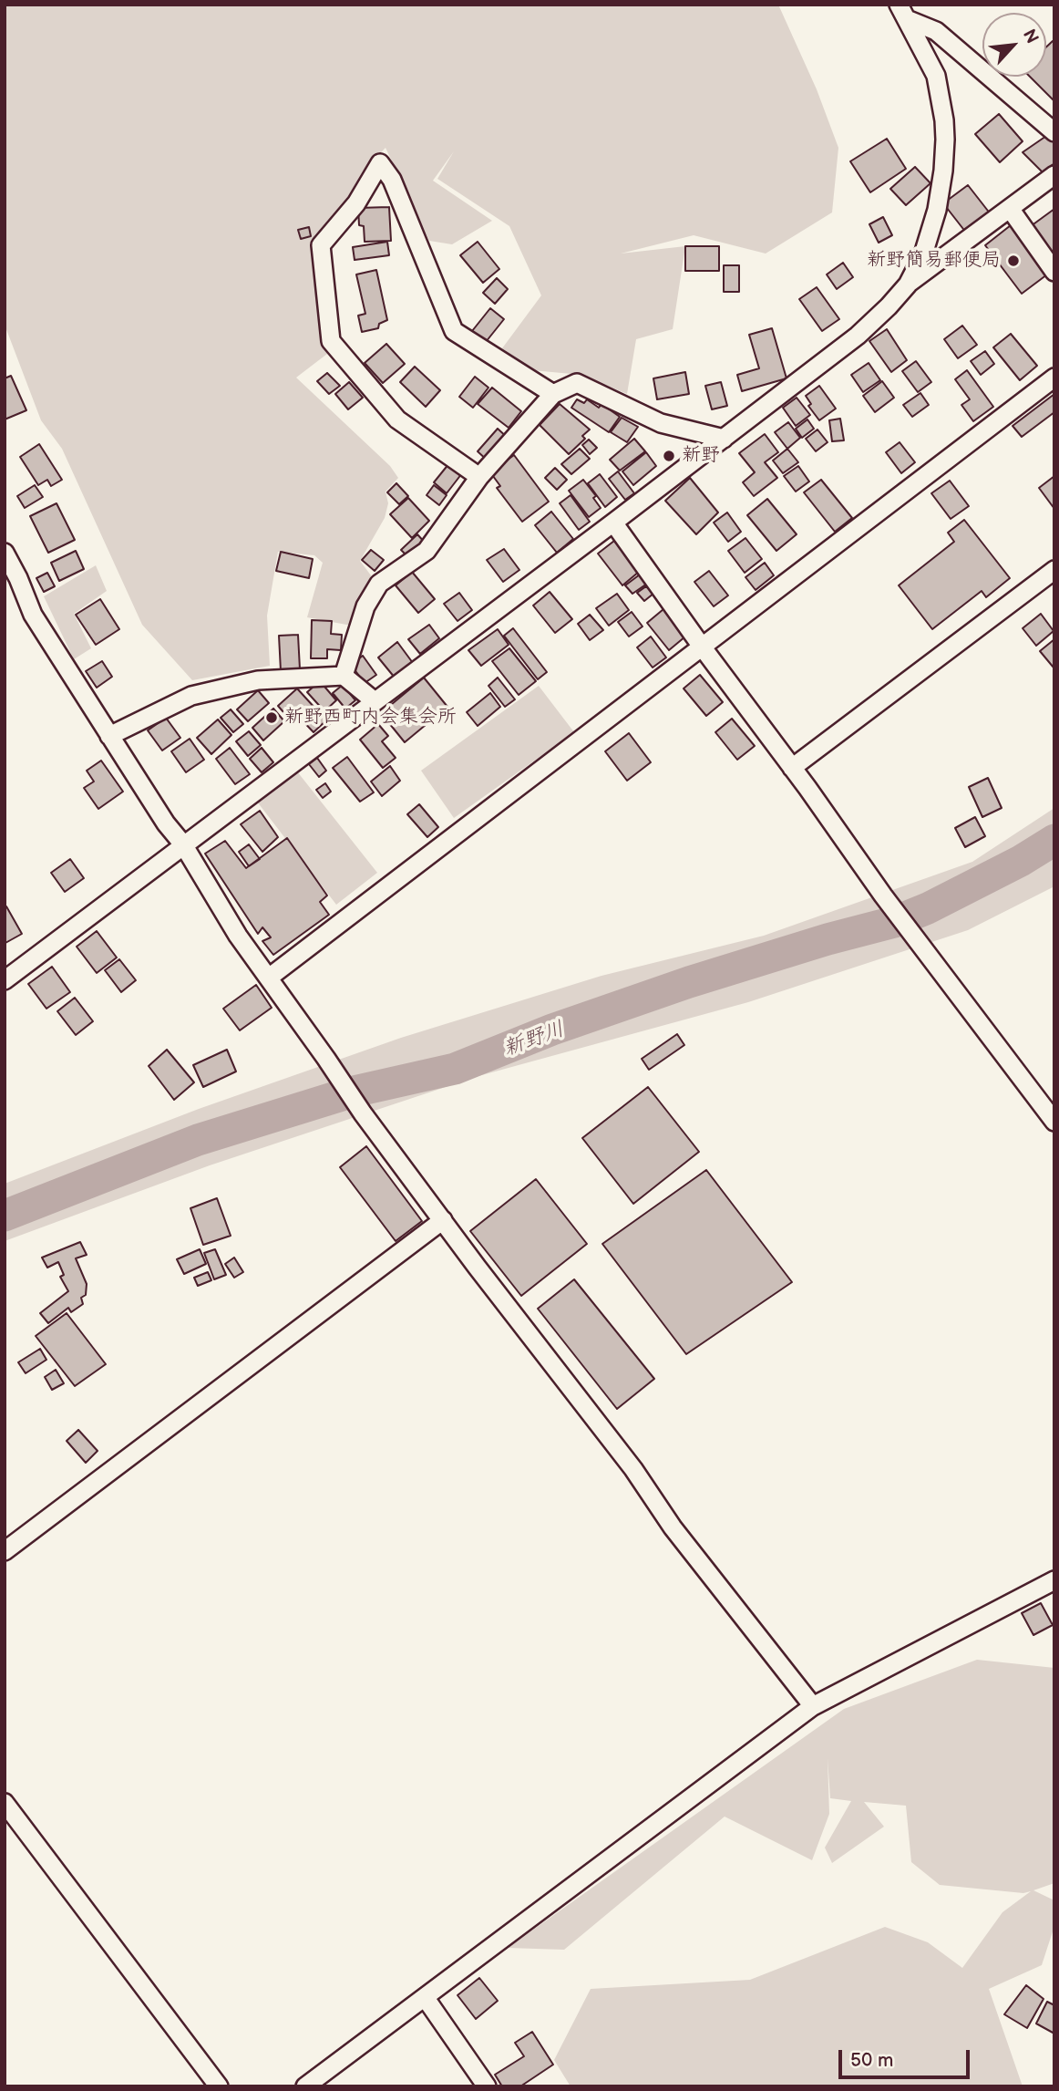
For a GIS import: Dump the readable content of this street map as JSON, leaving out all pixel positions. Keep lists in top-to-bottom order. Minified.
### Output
{"water":["新野川"],"places":["新野簡易郵便局","新野","新野西町内会集会所"],"scale_bar":"50 m","north":"top right"}
